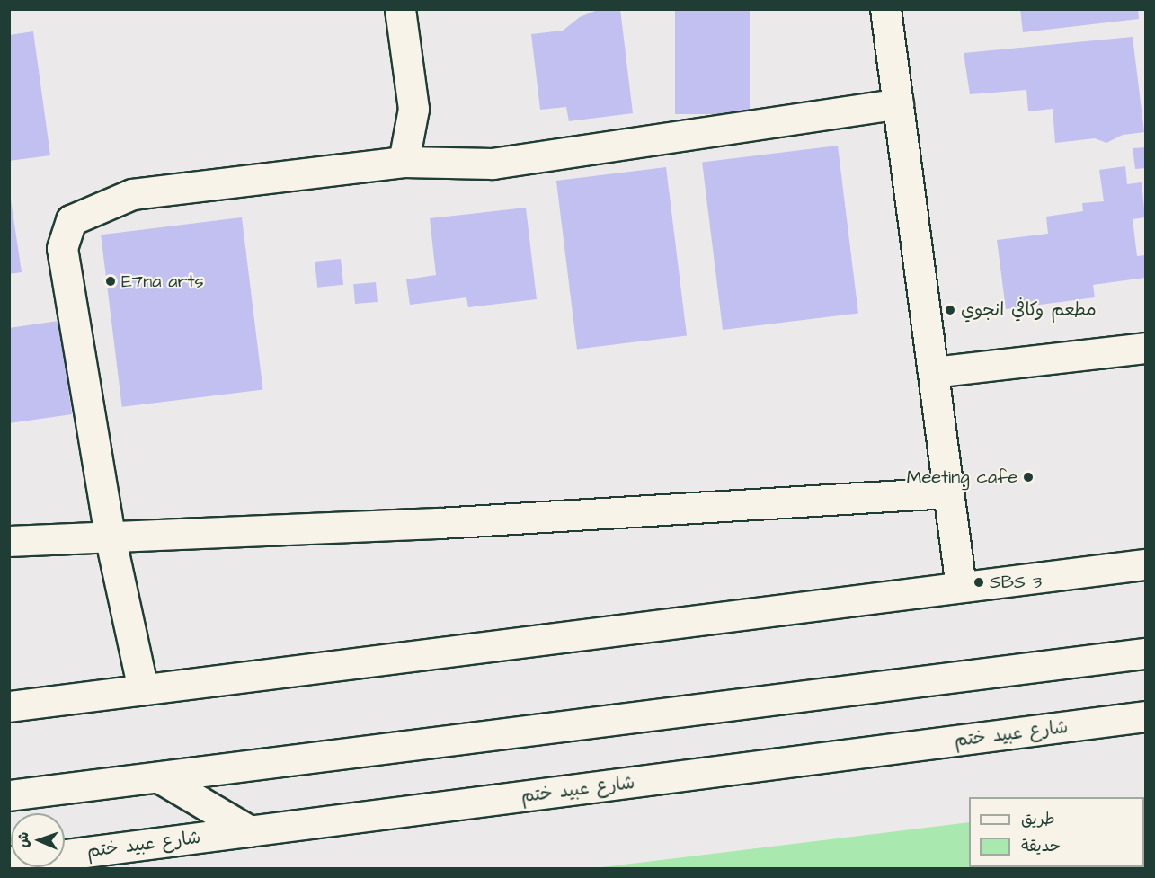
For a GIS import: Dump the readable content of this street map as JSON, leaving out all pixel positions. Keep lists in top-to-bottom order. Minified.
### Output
{"streets":{"street":["شارع عبيد ختم"]},"places":["E7na arts","مطعم وكافي انجوي","Meeting cafe","SBS 3"],"legend":["طريق","حديقة"],"north":"left"}
